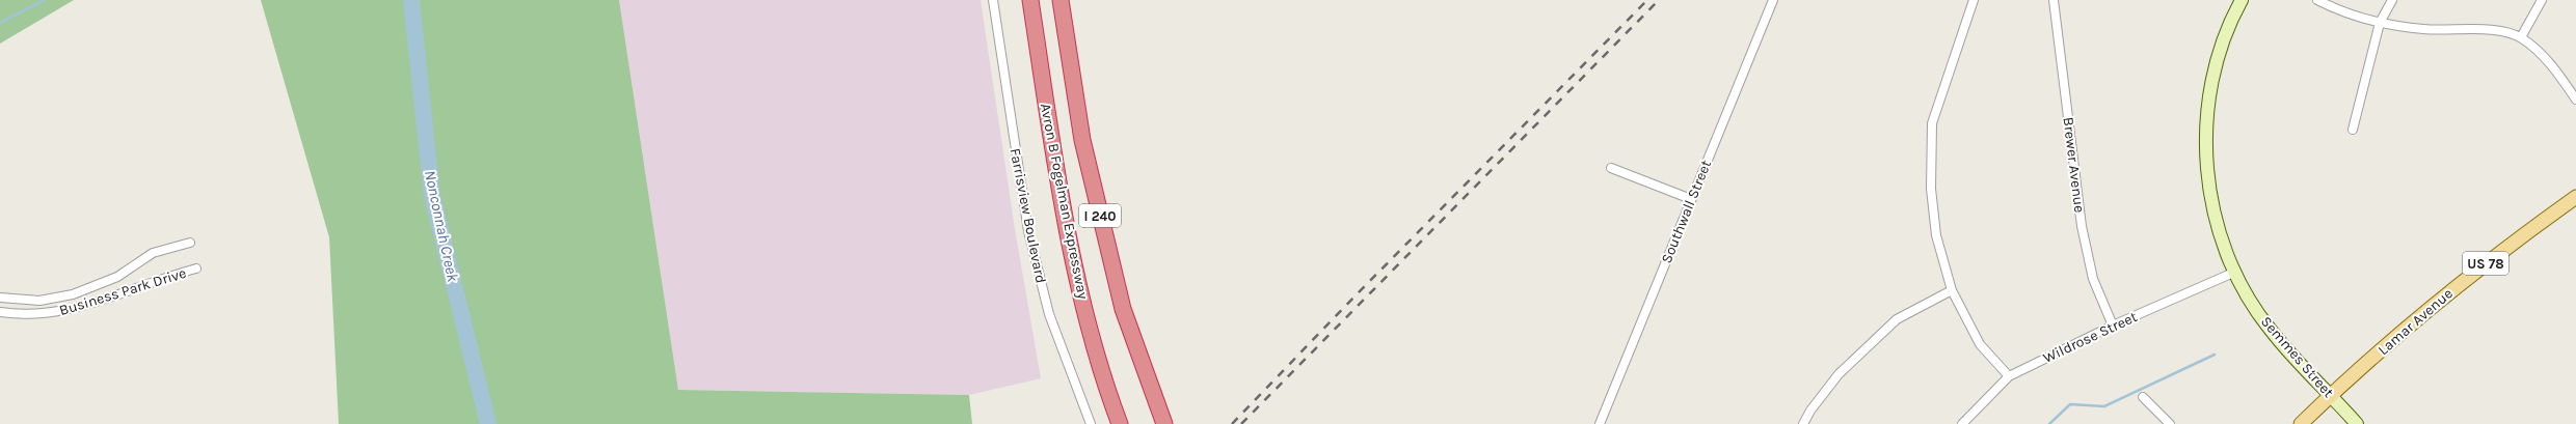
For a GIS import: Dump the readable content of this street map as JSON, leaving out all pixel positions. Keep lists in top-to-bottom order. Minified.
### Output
{"streets":{"highway":["Avron B Fogelman Expressway","I 240"],"main road":["US 78","Lamar Avenue","Semmes Street"],"street":["Brewer Avenue","Southwall Street","Farrisview Boulevard","Business Park Drive","Wildrose Street"]},"crossings":[["Brewer Avenue","Wildrose Street"],["Lamar Avenue","Semmes Street"],["Wildrose Street","Semmes Street"]],"water":["Nonconnah Creek"]}
